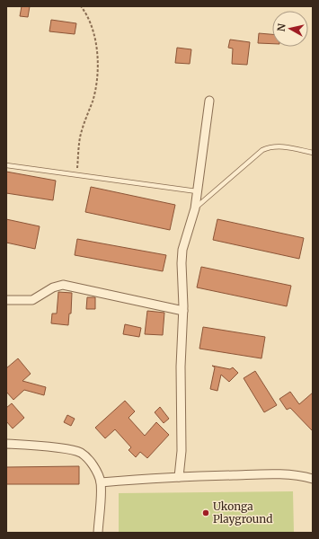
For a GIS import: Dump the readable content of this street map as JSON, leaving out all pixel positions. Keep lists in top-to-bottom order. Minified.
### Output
{"places":["Ukonga Playground"],"north":"left"}
